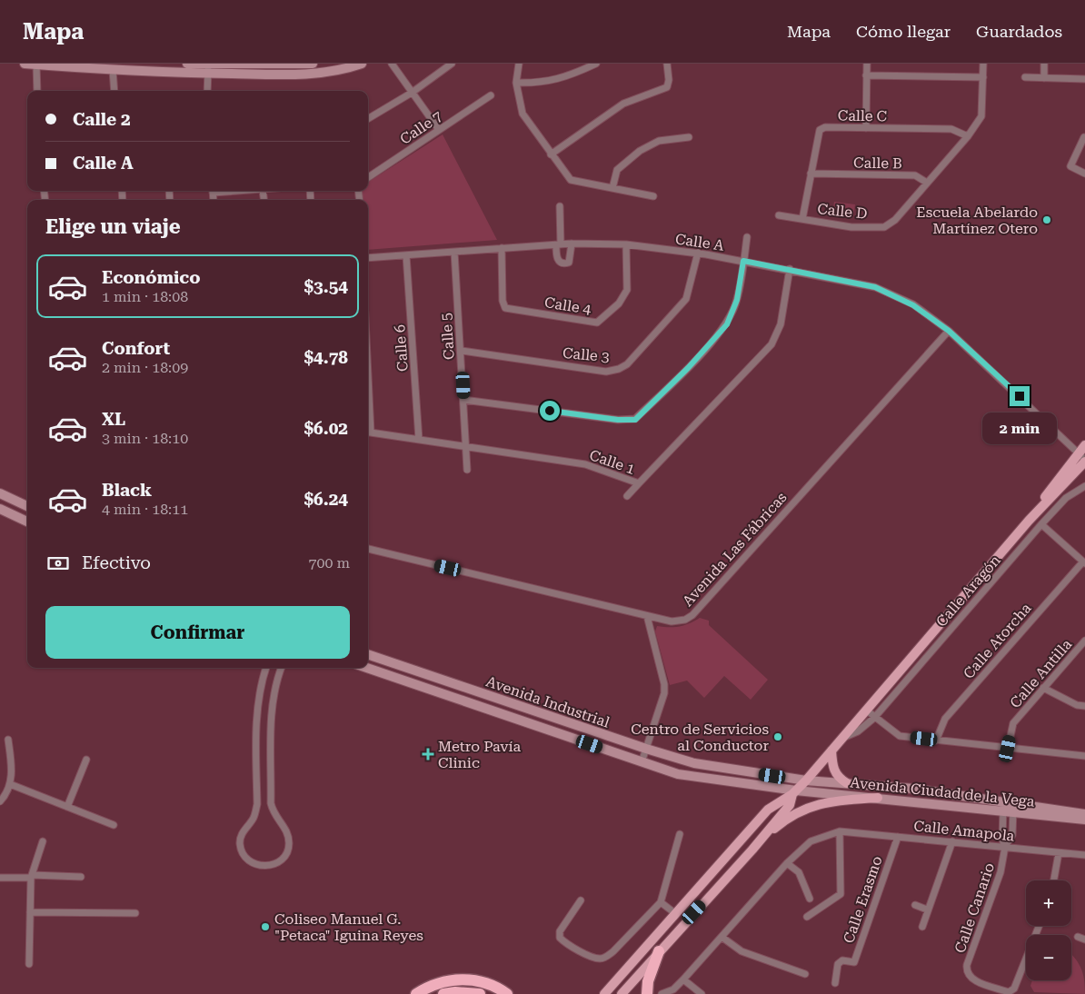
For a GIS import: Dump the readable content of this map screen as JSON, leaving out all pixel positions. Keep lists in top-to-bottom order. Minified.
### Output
{"streets":{"street":["Calle C","Calle 7","Calle B","Calle D","Calle A","Calle 4","Calle 5","Calle 6","Calle 3","Calle 1","Avenida Las Fábricas","Calle Aragón","Calle Atorcha","Calle Antilla","Avenida Industrial","Avenida Ciudad de la Vega","Calle Amapola","Calle Erasmo","Calle Canario"]},"crossings":[["Calle C","Calle B"],["Calle C","Calle D"],["Calle B","Calle D"],["Calle A","Calle 4"],["Calle A","Calle 5"],["Calle A","Calle 6"],["Calle A","Calle 3"],["Calle A","Calle 1"],["Calle A","Avenida Las Fábricas"],["Calle 5","Calle 3"],["Calle 5","Calle 1"],["Calle 6","Calle 1"],["Avenida Industrial","Avenida Ciudad de la Vega"],["Avenida Ciudad de la Vega","Calle Canario"],["Calle Amapola","Calle Erasmo"],["Calle Amapola","Calle Canario"]],"places":{"other":["Escuela Abelardo Martínez Otero","Centro de Servicios al Conductor","Coliseo Manuel G. \"Petaca\" Iguina Reyes"],"health":["Metro Pavía Clinic"]},"page":{"header":"Mapa","nav":["Mapa","Cómo llegar","Guardados"],"banner":["Calle 2","Calle A"],"heading":"Elige un viaje","list":[{"name":"Económico","note":"1 min · 18:08","value":"$3.54"},{"name":"Confort","note":"2 min · 18:09","value":"$4.78"},{"name":"XL","note":"3 min · 18:10","value":"$6.02"},{"name":"Black","note":"4 min · 18:11","value":"$6.24"}],"bubble":"2 min","pay":["Efectivo","700 m"],"buttons":"Confirmar","map_buttons":["+","−"]}}
